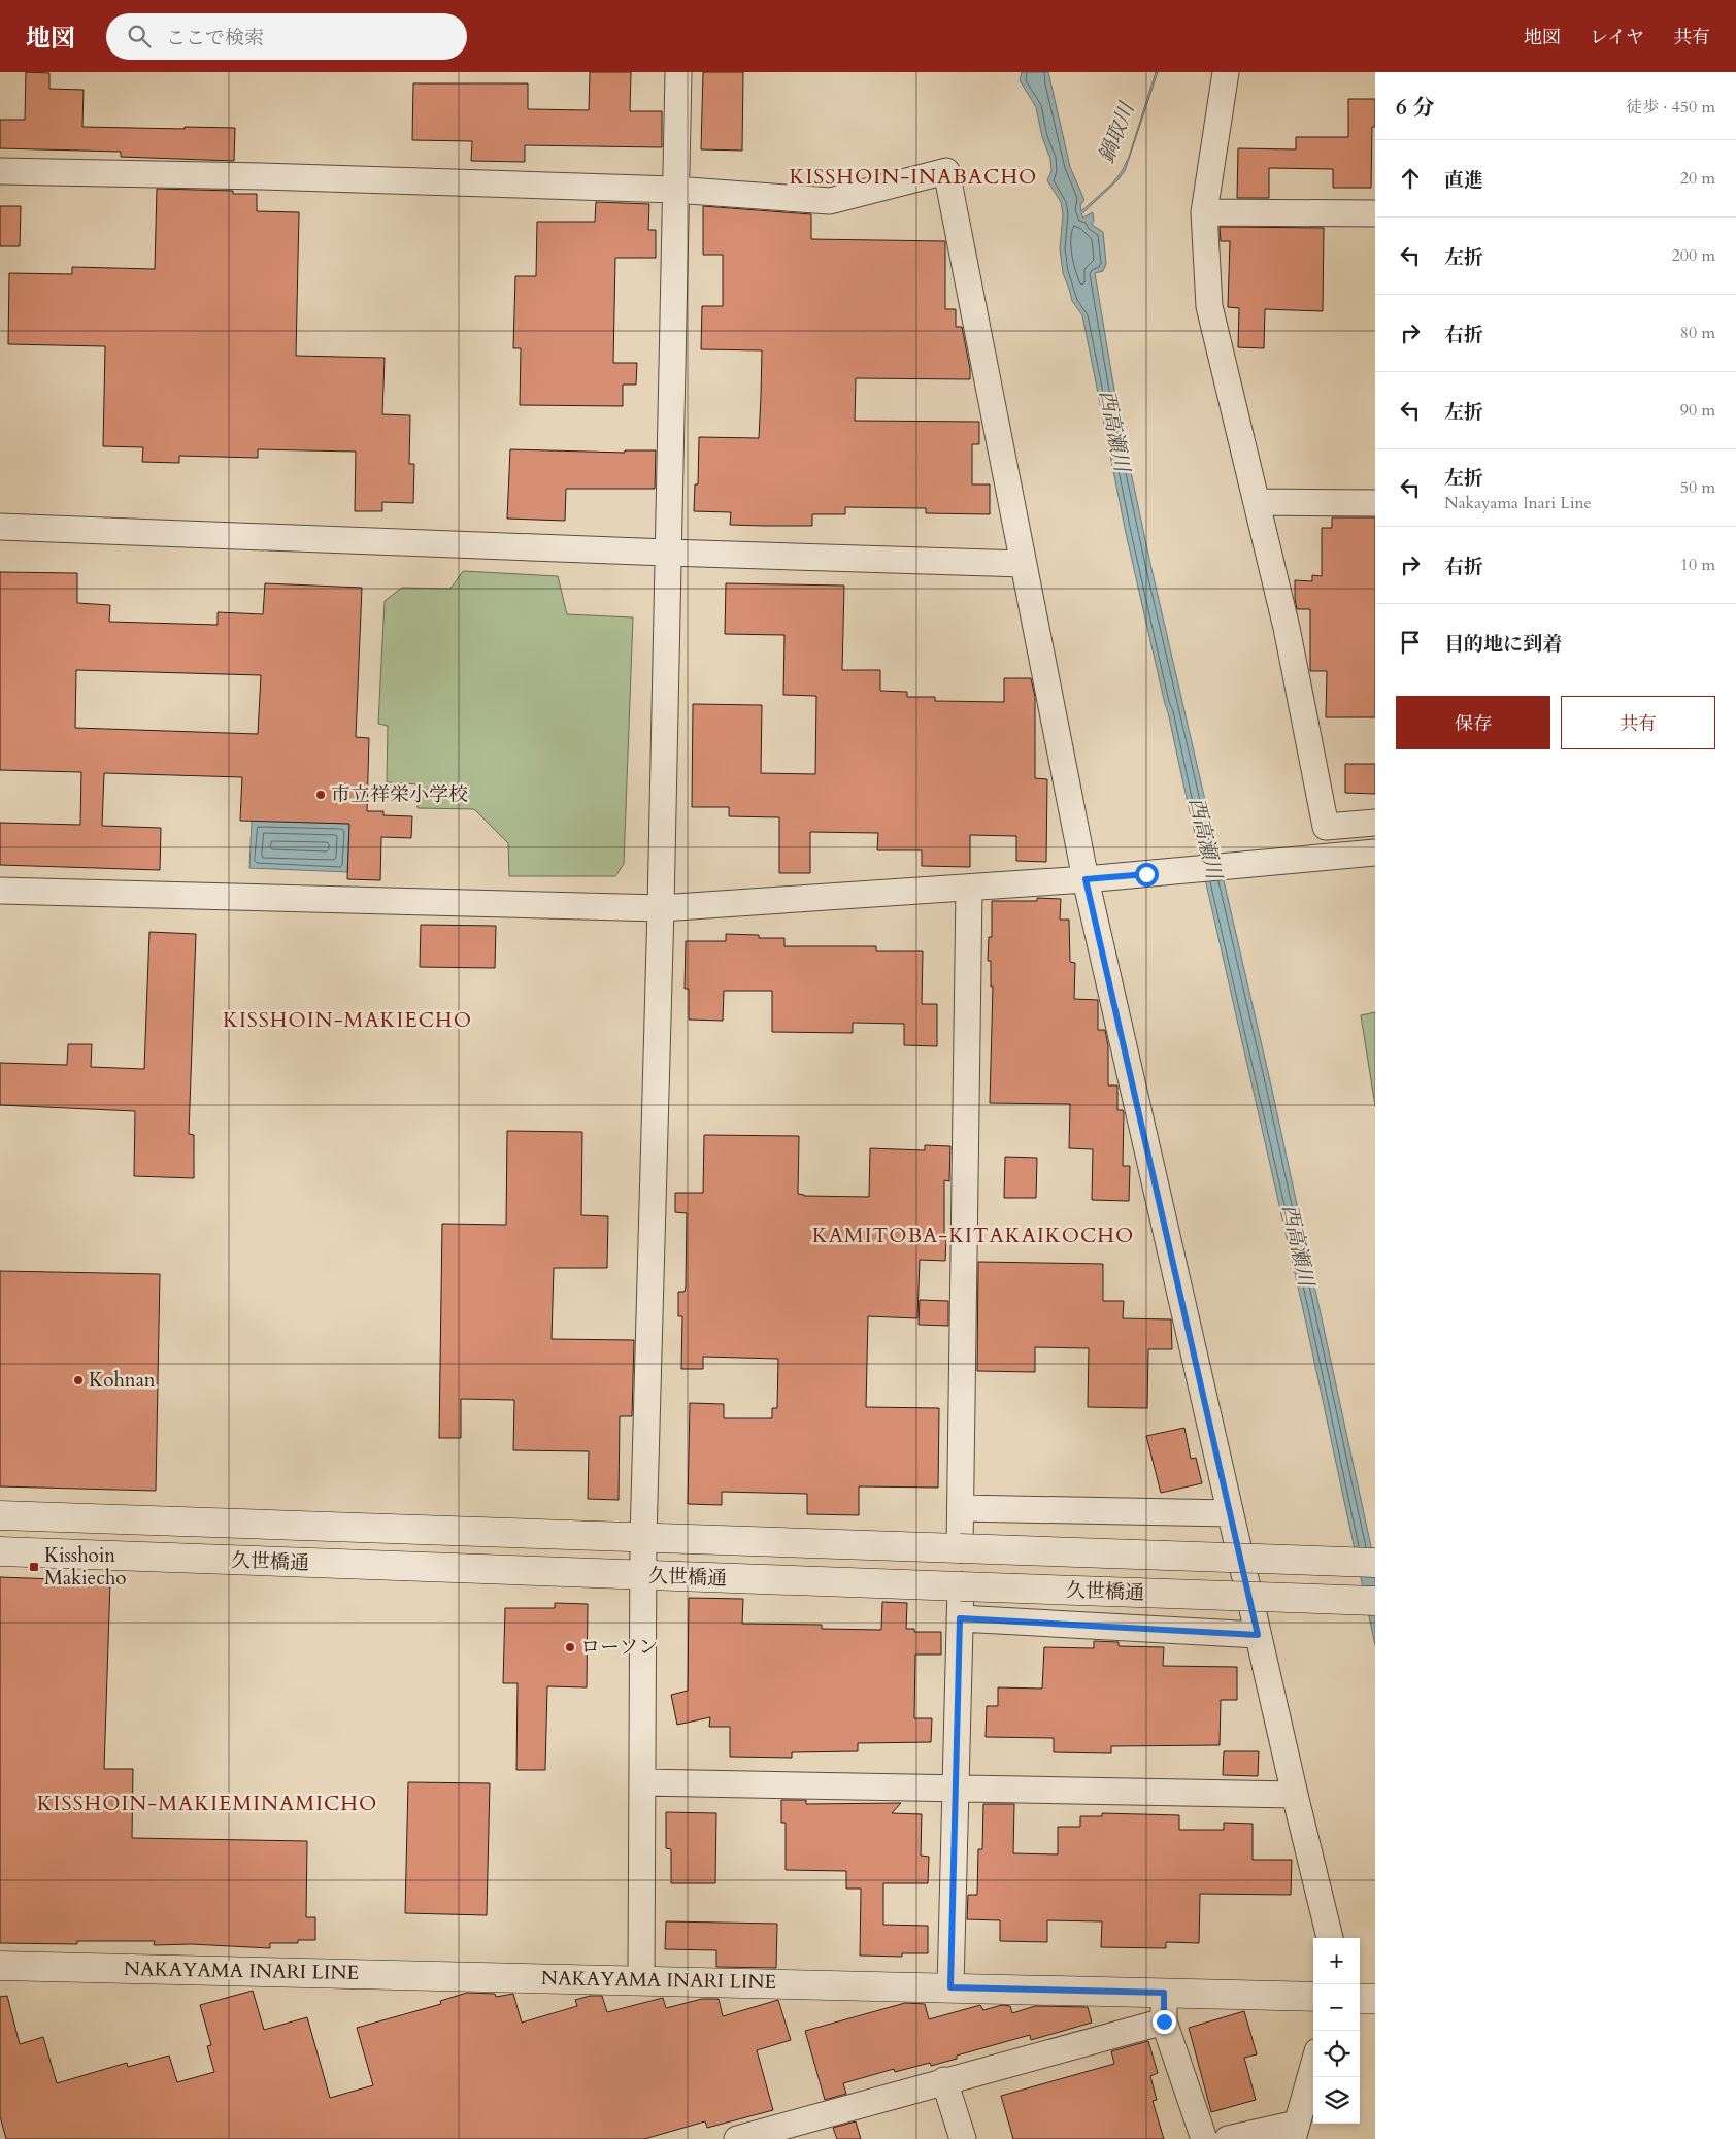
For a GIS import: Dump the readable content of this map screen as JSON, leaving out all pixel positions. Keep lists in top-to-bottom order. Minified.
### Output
{"streets":{"street":["久世橋通","NAKAYAMA INARI LINE"]},"districts":["KISSHOIN-INABACHO","KISSHOIN-MAKIECHO","KAMITOBA-KITAKAIKOCHO","KISSHOIN-MAKIEMINAMICHO"],"water":["鍋取川","西高瀬川"],"places":{"other":["市立祥栄小学校","Kohnan","ローソン"],"transit":["Kisshoin Makiecho"]},"page":{"header":"地図","search":"ここで検索","nav":["地図","レイヤ","共有"],"heading":["6 分","徒歩 · 450 m"],"list":[["直進","20 m"],["左折","200 m"],["右折","80 m"],["左折","90 m"],["左折","Nakayama Inari Line","50 m"],["右折","10 m"],"目的地に到着"],"buttons":["保存","共有"],"map_buttons":["+","−"]}}
